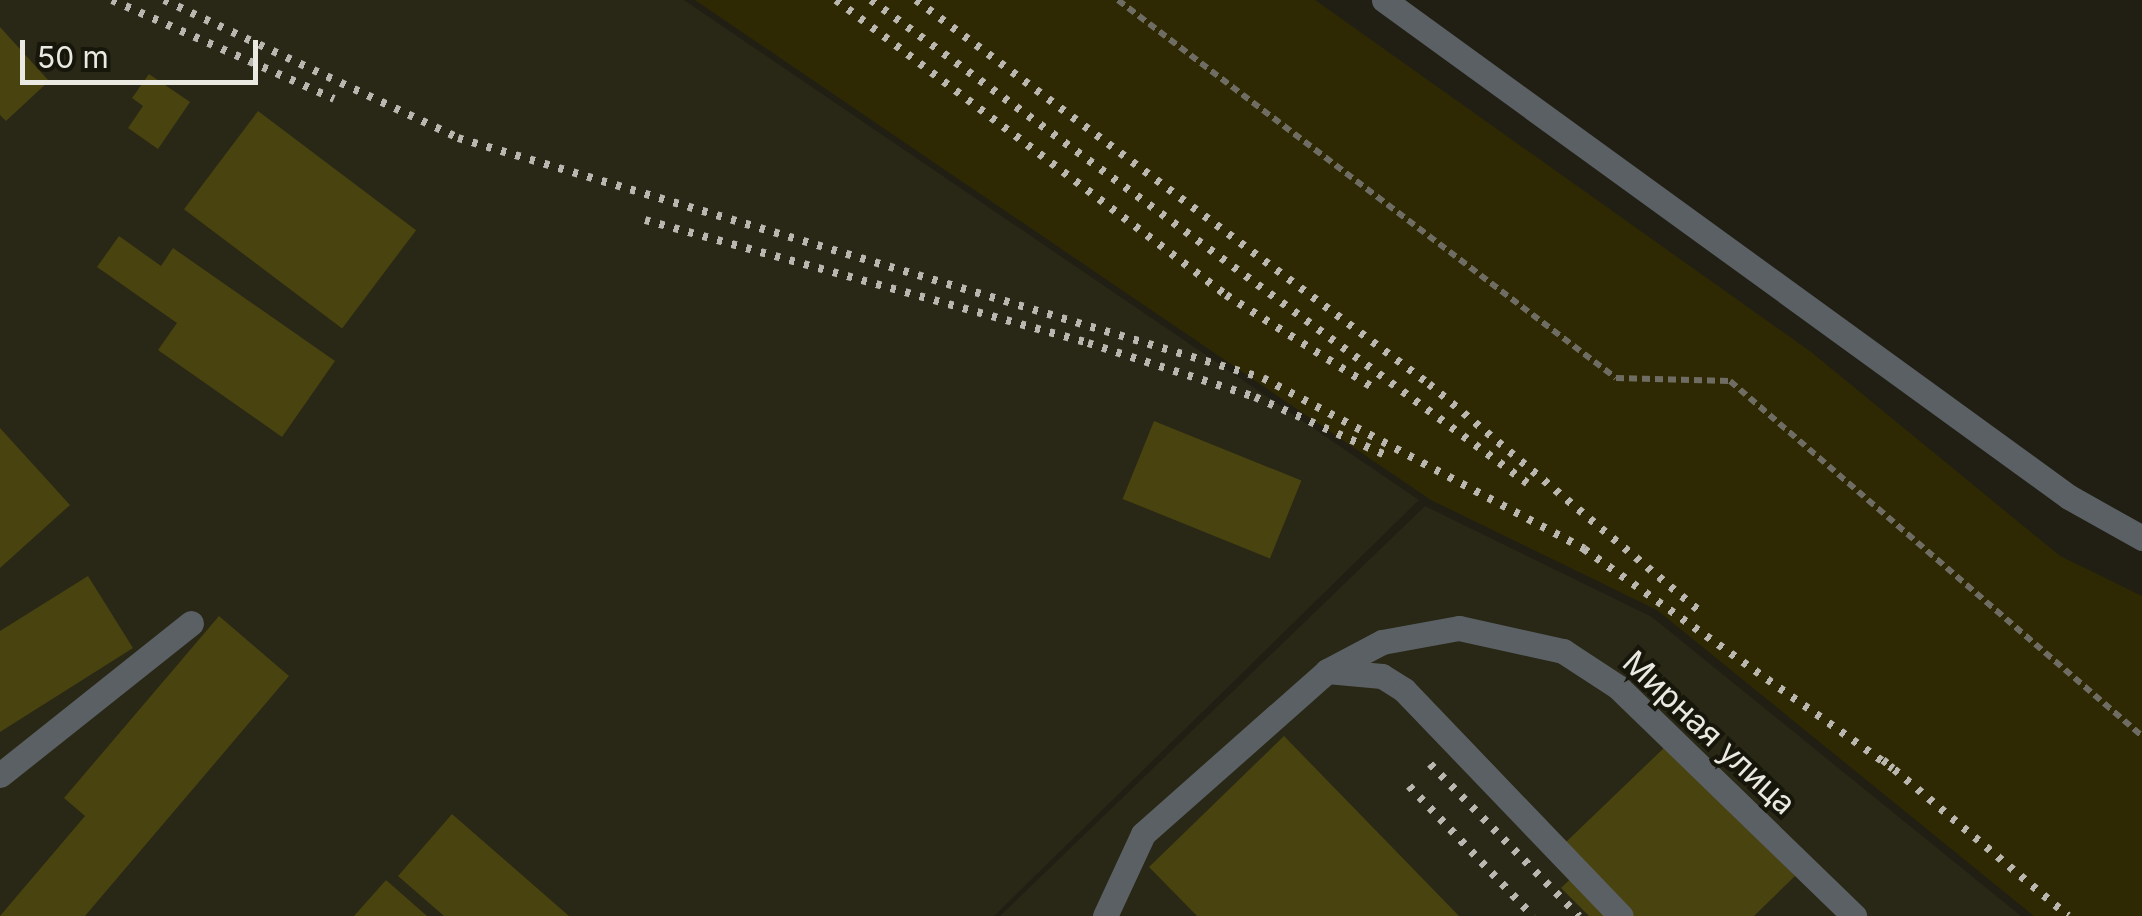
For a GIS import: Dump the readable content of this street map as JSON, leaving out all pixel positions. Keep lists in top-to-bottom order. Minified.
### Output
{"streets":{"lane":["Мирная улица"]},"scale_bar":"50 m"}
